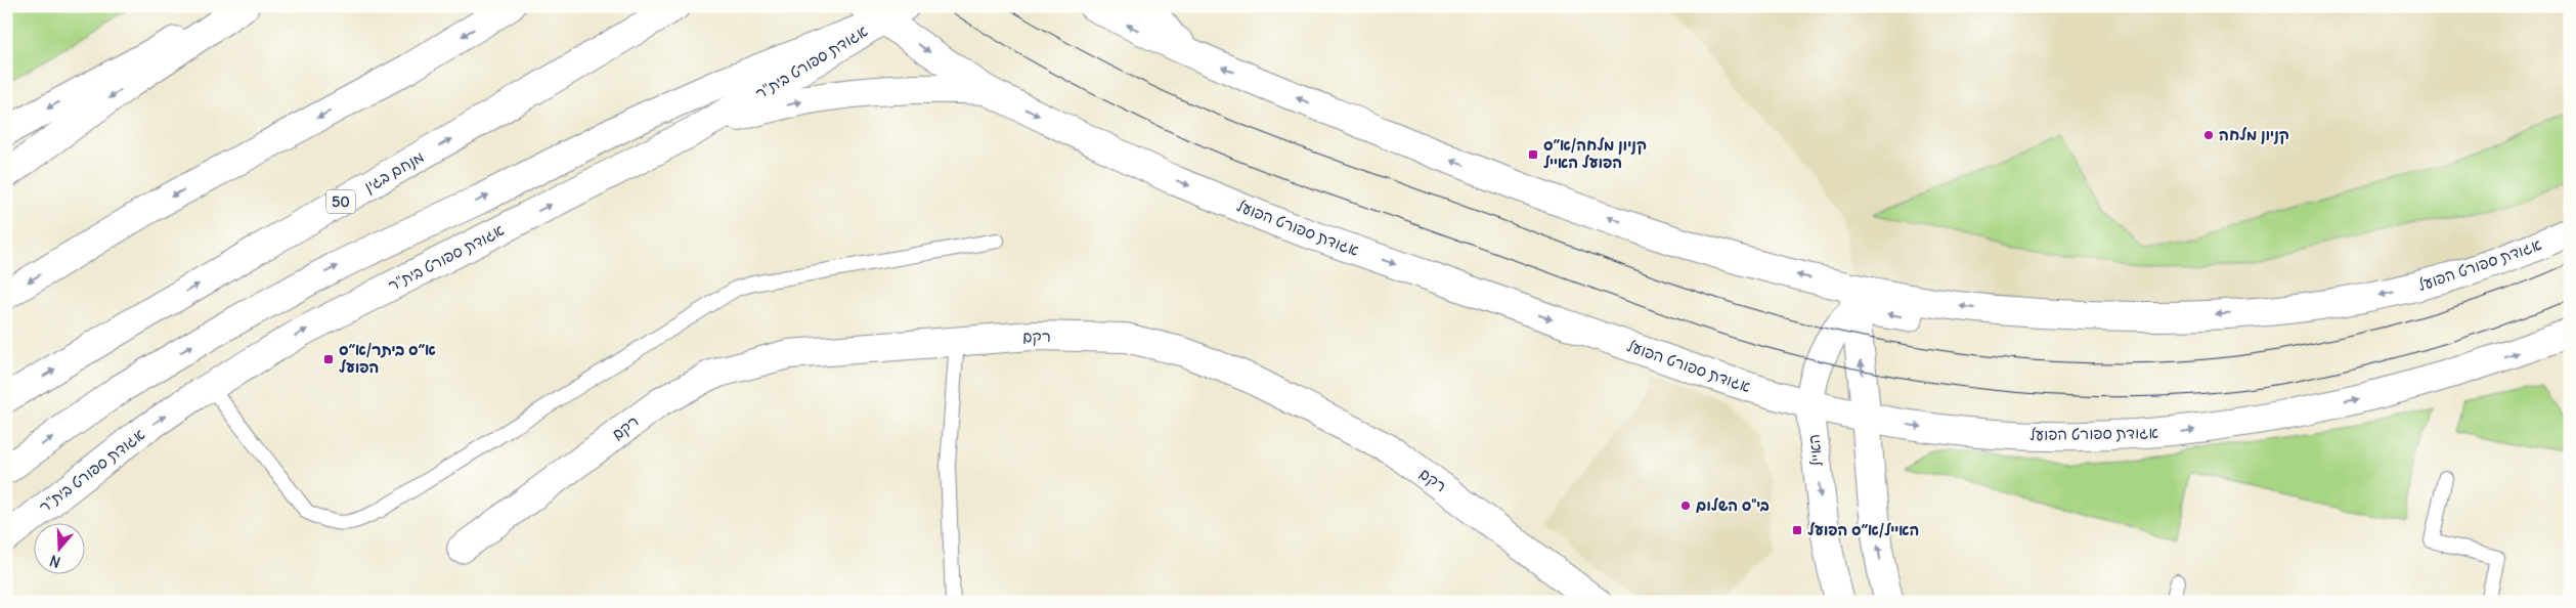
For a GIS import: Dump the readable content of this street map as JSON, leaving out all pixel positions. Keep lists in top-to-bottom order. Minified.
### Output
{"streets":{"main road":["אגודת ספורט בית\"ר","מנחם בגין","50","אגודת ספורט הפועל","רקם","האייל"]},"crossings":[["אגודת ספורט בית\"ר","אגודת ספורט הפועל"],["אגודת ספורט הפועל","האייל"]],"places":{"other":["קניון מלחה","בי\"ס השלום"],"transit":["קניון מלחה/א״ס הפועל האייל","א״ס ביתר/א״ס הפועל","האייל/א״ס הפועל"]},"north":"bottom"}
